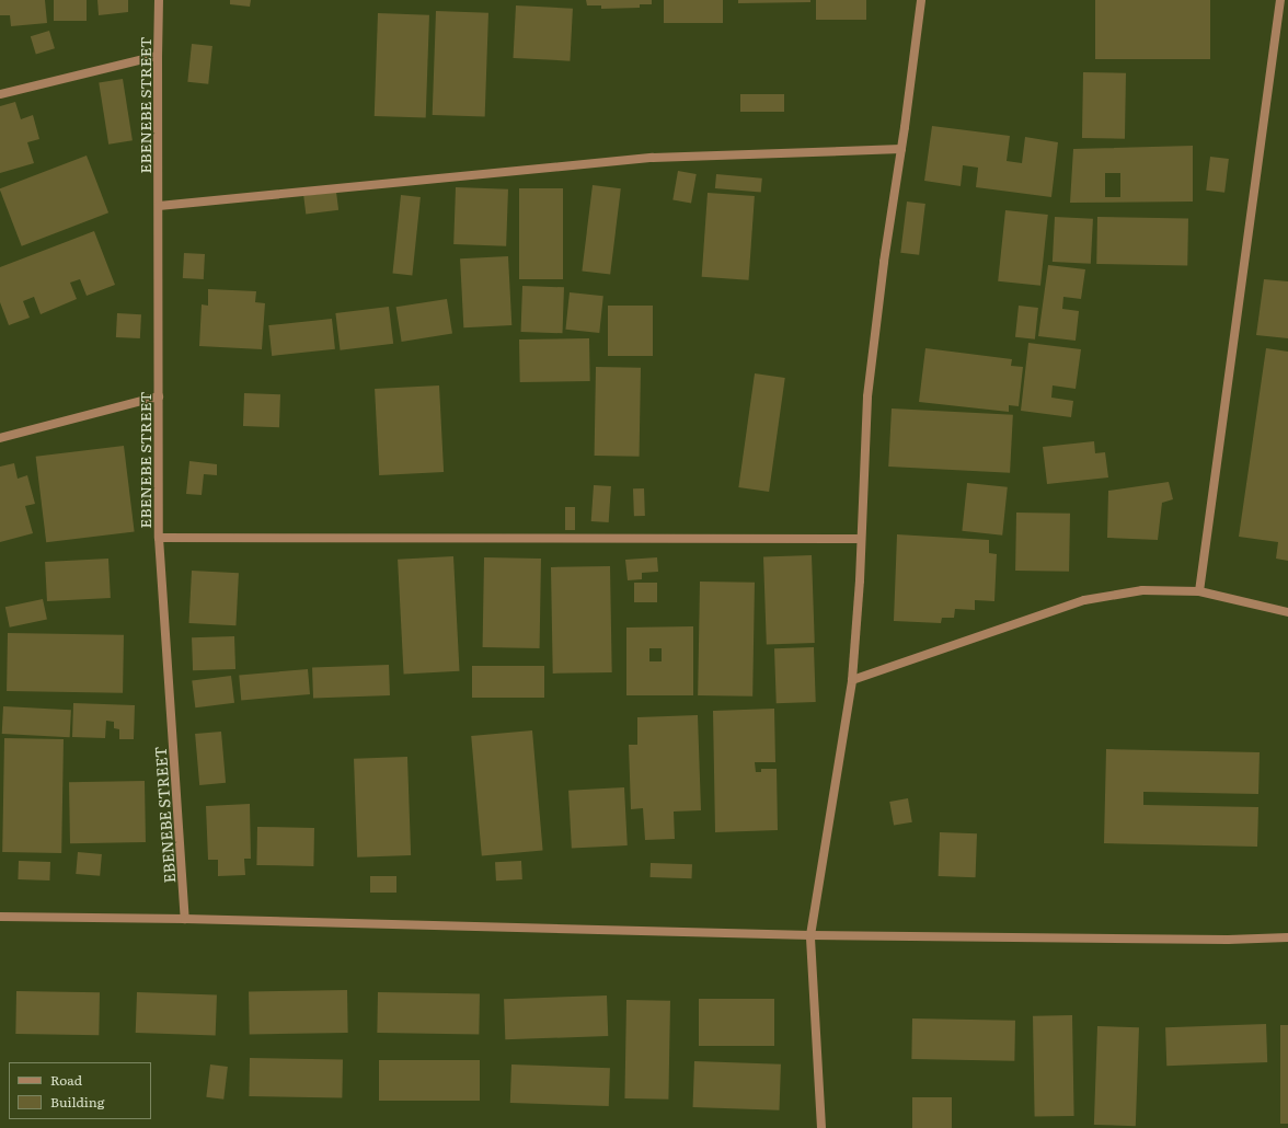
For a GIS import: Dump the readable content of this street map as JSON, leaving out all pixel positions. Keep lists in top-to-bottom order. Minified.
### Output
{"streets":{"street":["EBENEBE STREET"]},"legend":["Road","Building"]}
